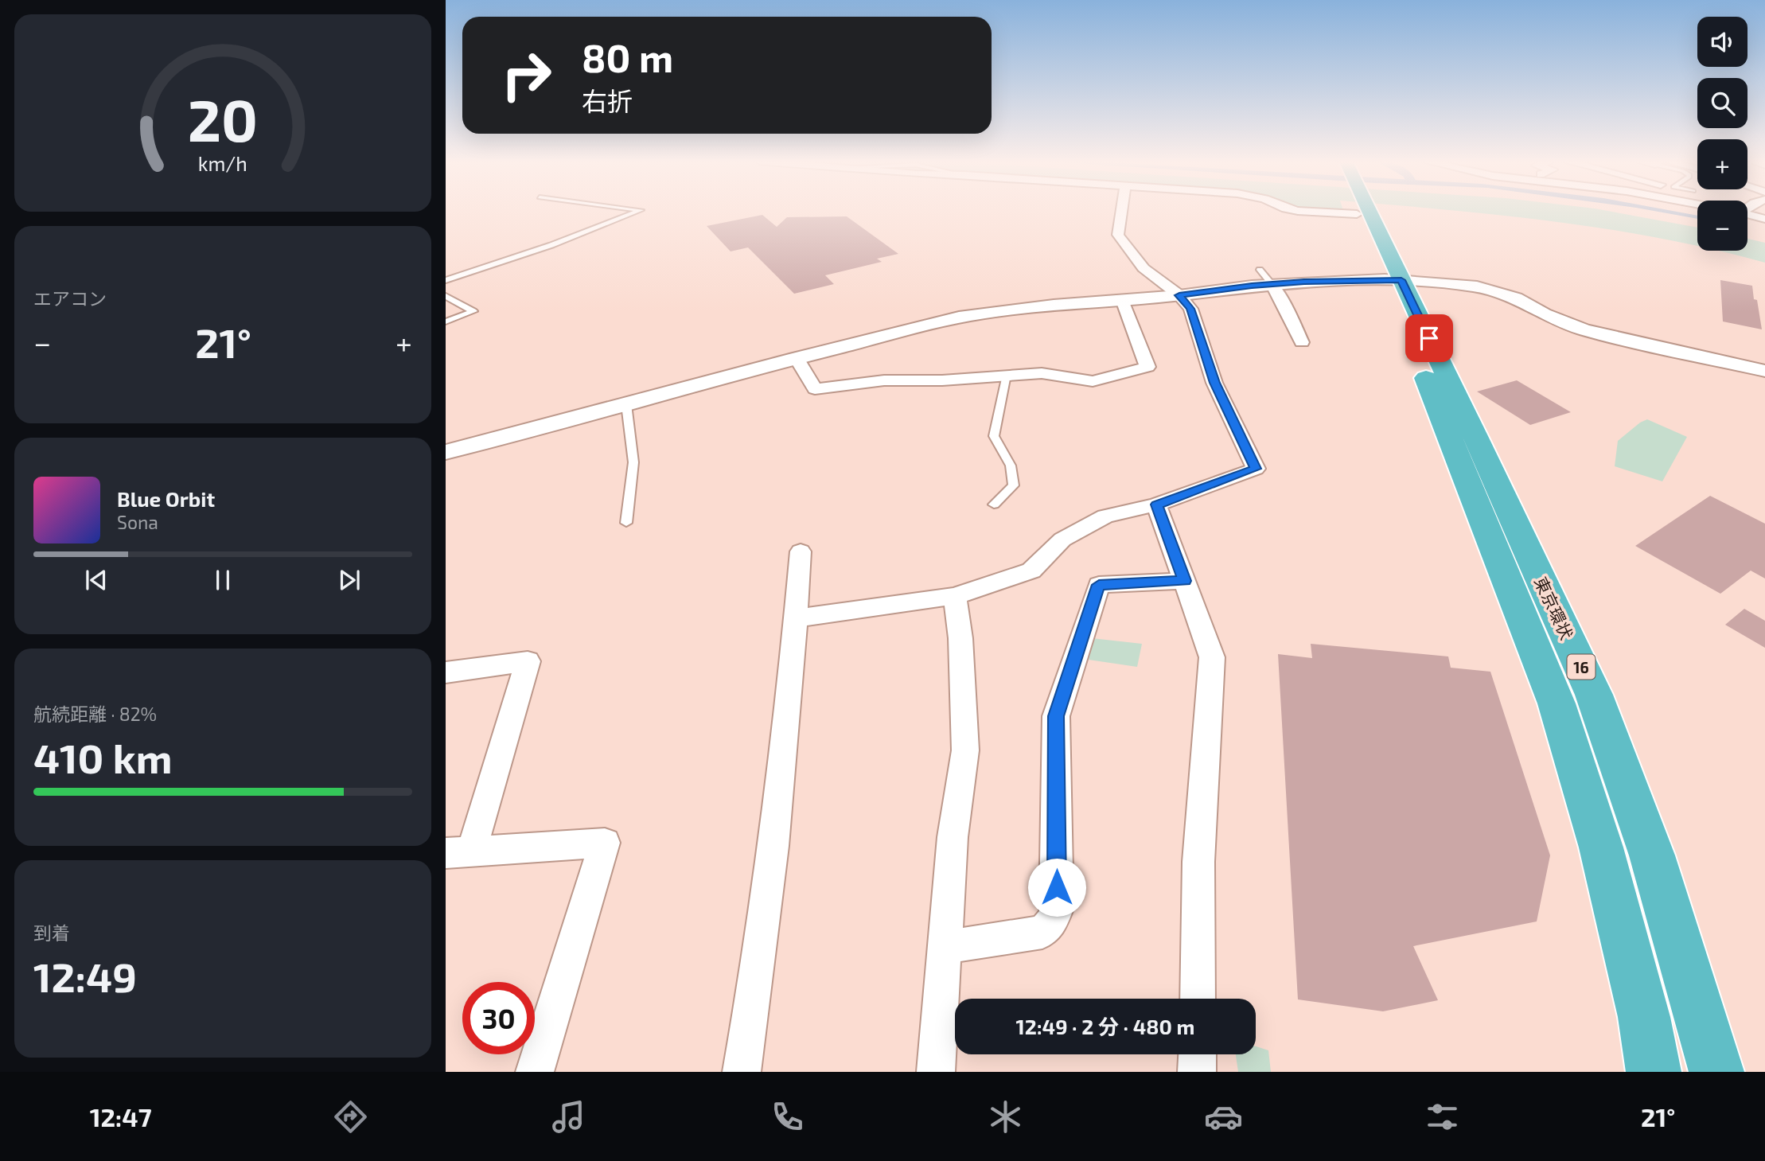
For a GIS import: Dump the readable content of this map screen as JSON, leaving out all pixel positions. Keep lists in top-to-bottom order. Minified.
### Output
{"streets":{"highway":["東京環状","16"]},"page":{"map_buttons":["+","−"],"turn":["80 m","右折"],"tile":["エアコン",["航続距離 · 82%","410 km"],["到着","12:49"]],"heat":["−","21°","+"],"song":["Blue Orbit","Sona"],"limit":"30","trip":"12:49 · 2 分 · 480 m","tabs":["12:47","21°"],"gauge":["20","km/h"]}}
